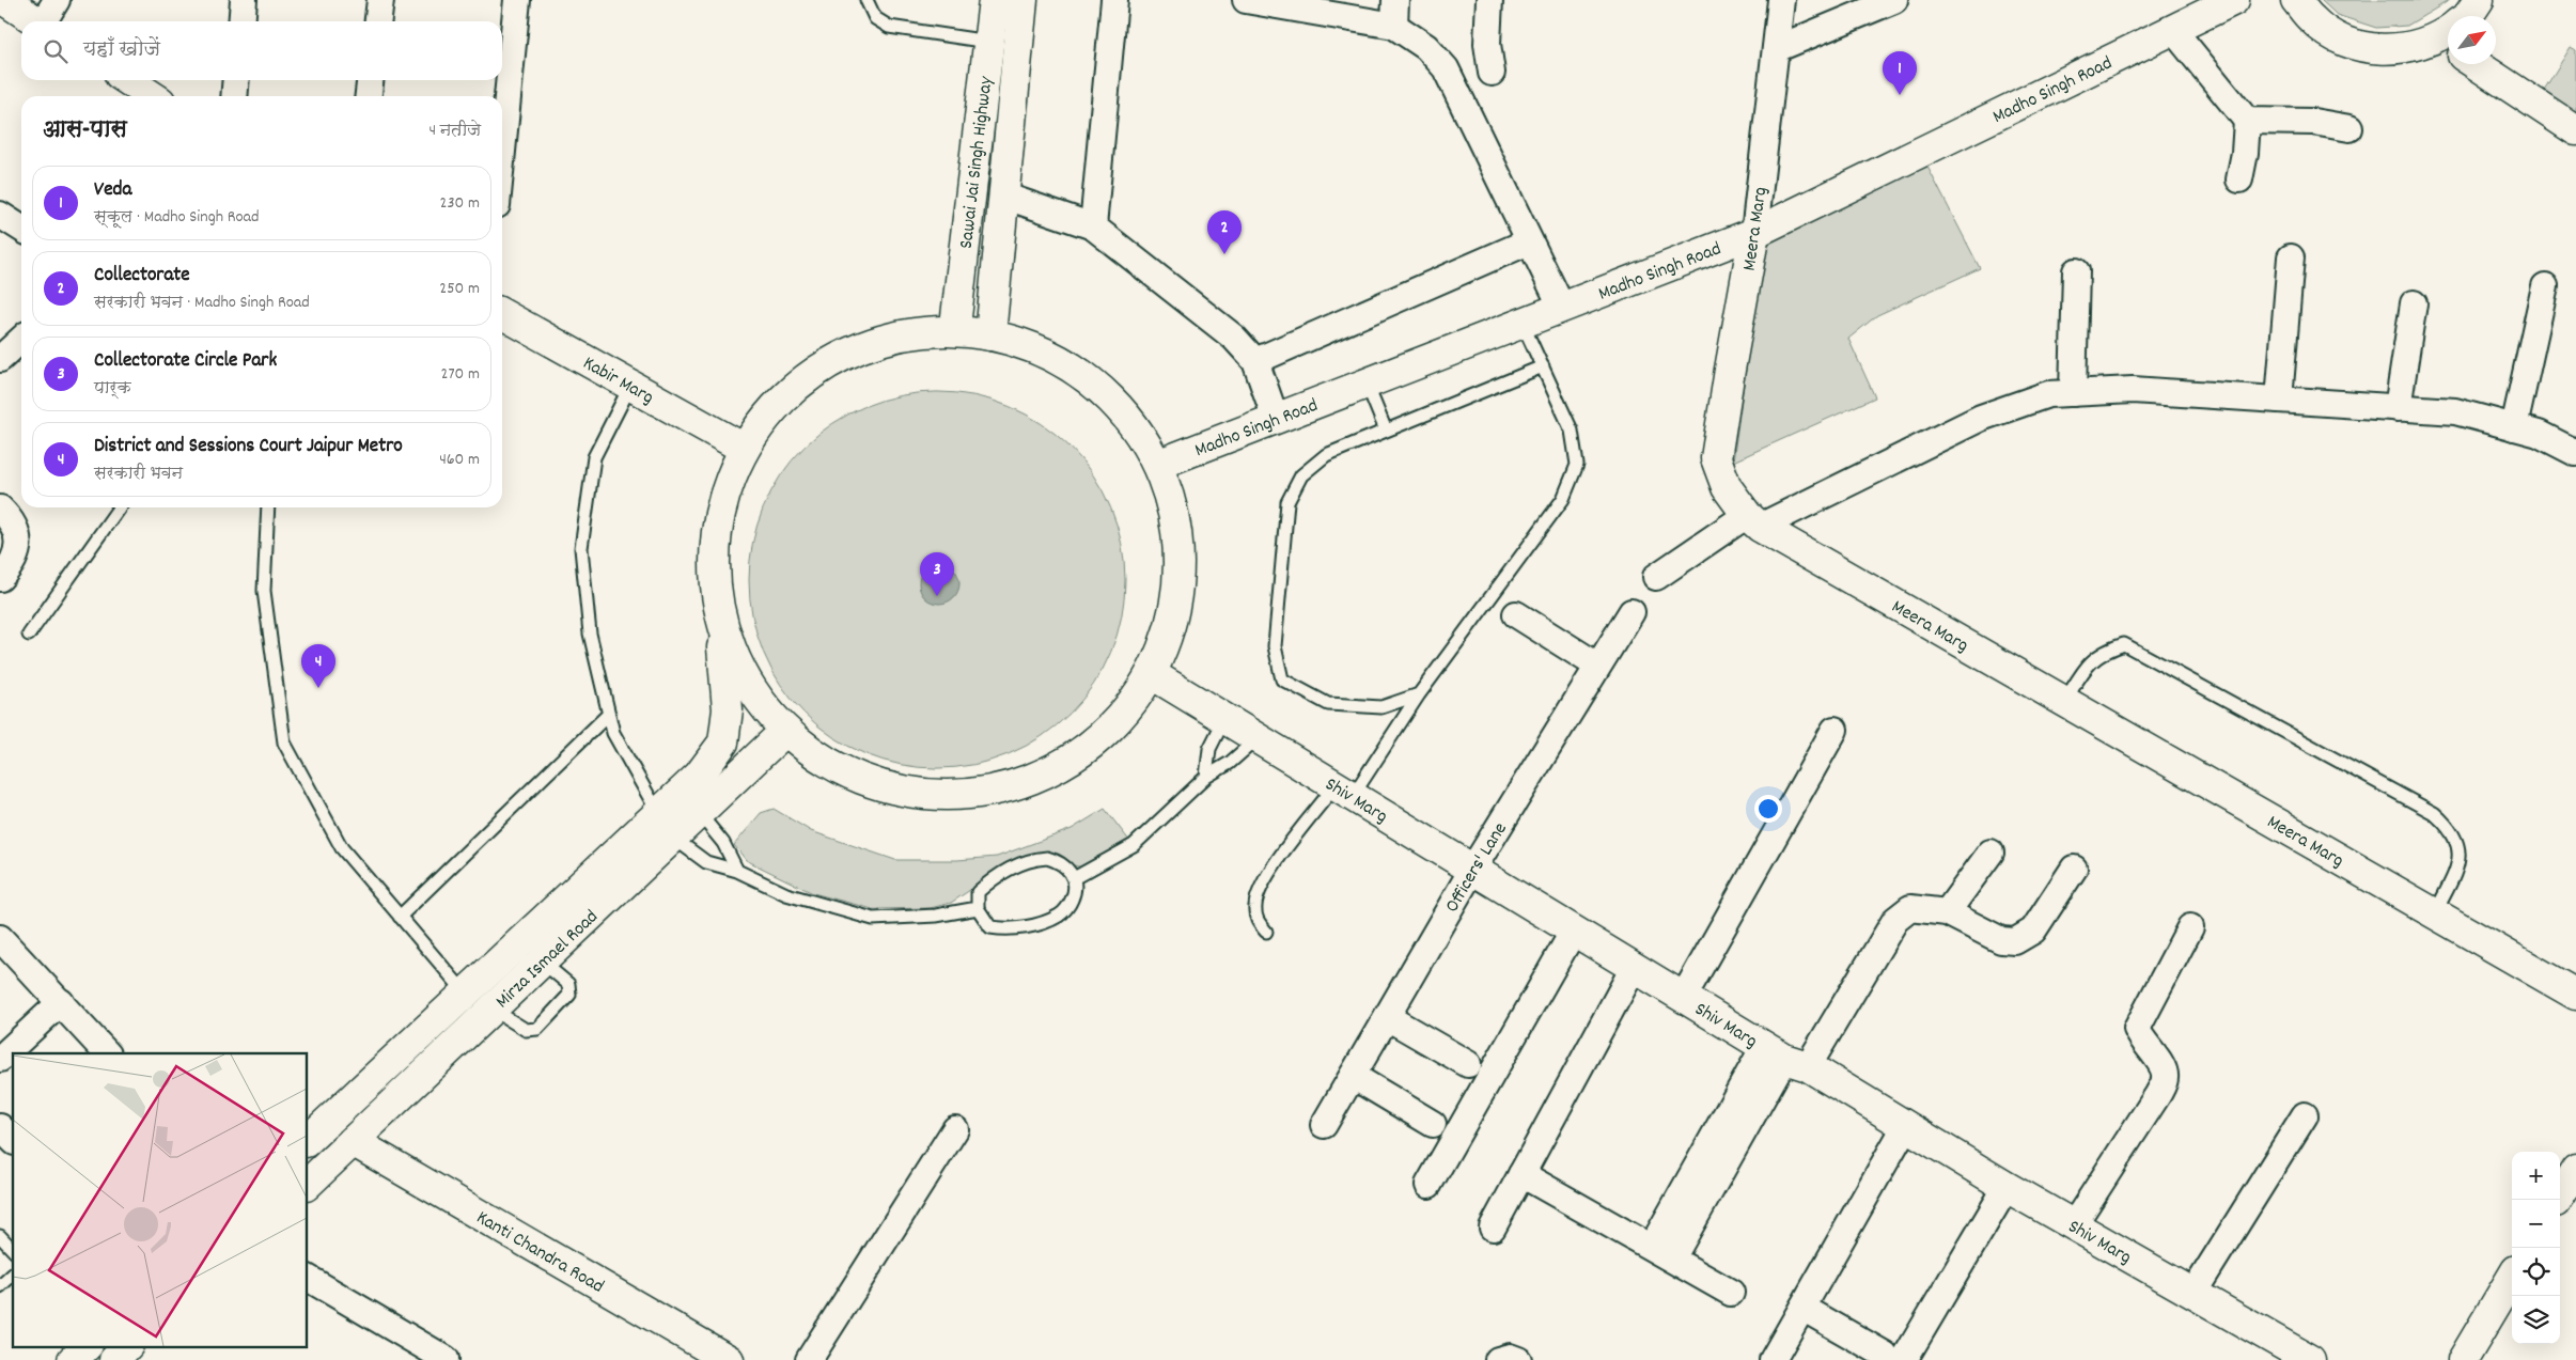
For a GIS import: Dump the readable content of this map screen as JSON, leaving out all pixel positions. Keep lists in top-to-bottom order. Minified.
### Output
{"streets":{"street":["Madho Singh Road","Sawai Jai Singh Highway","Meera Marg","Kabir Marg","Shiv Marg","Officers' Lane","Mirza Ismael Road","Kanti Chandra Road"]},"crossings":[["Madho Singh Road","Meera Marg"],["Shiv Marg","Officers' Lane"],["Mirza Ismael Road","Kanti Chandra Road"]],"north":"top right","page":{"search":"यहाँ खोजें","pins":["1","2","3","4"],"heading":["आस-पास","4 नतीजे"],"list":[{"mark":"1","name":"Veda","note":"स्कूल · Madho Singh Road","value":"230 m"},{"mark":"2","name":"Collectorate","note":"सरकारी भवन · Madho Singh Road","value":"250 m"},{"mark":"3","name":"Collectorate Circle Park","note":"पार्क","value":"270 m"},{"mark":"4","name":"District and Sessions Court Jaipur Metro","note":"सरकारी भवन","value":"460 m"}],"map_buttons":["+","−"]}}
